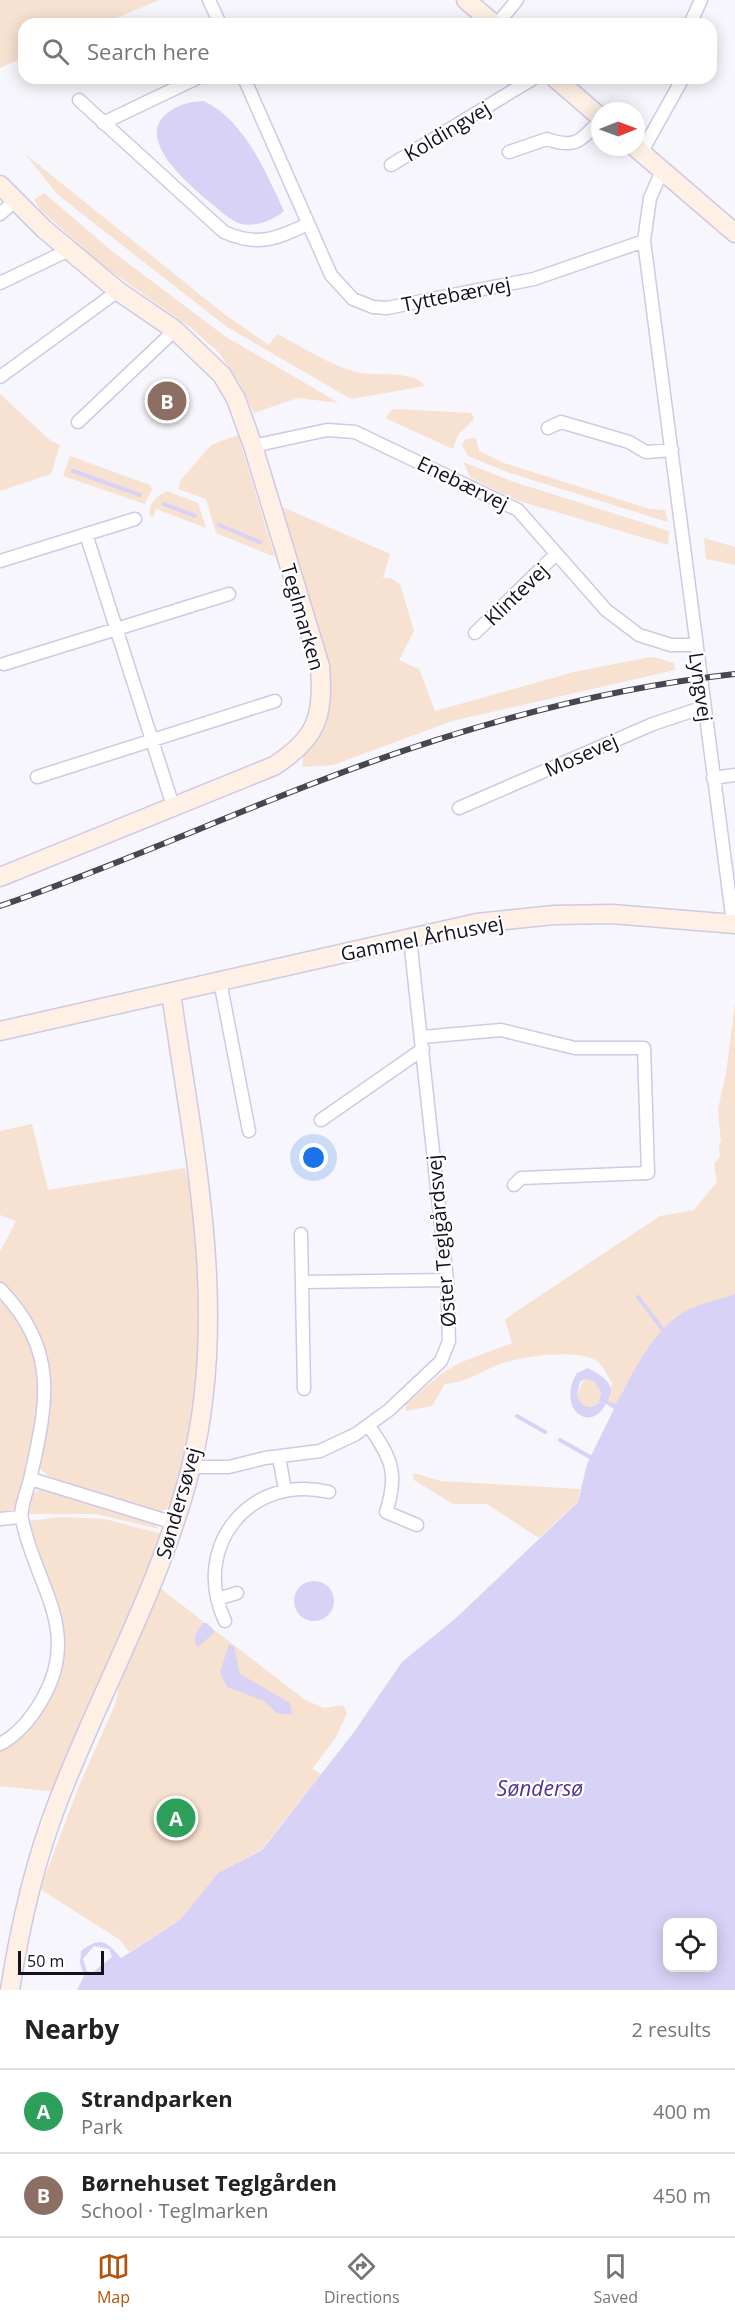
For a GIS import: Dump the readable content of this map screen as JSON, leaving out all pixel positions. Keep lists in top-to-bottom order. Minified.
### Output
{"streets":{"street":["Koldingvej","Tyttebærvej","Enebærvej","Klintevej","Teglmarken","Lyngvej","Mosevej","Gammel Århusvej","Øster Teglgårdsvej","Søndersøvej"]},"crossings":[["Tyttebærvej","Lyngvej"],["Enebærvej","Klintevej"],["Enebærvej","Teglmarken"],["Enebærvej","Lyngvej"],["Lyngvej","Mosevej"],["Lyngvej","Gammel Århusvej"],["Gammel Århusvej","Øster Teglgårdsvej"],["Gammel Århusvej","Søndersøvej"],["Øster Teglgårdsvej","Søndersøvej"]],"water":["Søndersø"],"scale_bar":"50 m","north":"right","page":{"search":"Search here","pins":["B","A"],"scale":"50 m","heading":["Nearby","2 results"],"list":[{"mark":"A","name":"Strandparken","note":"Park","value":"400 m"},{"mark":"B","name":"Børnehuset Teglgården","note":"School · Teglmarken","value":"450 m"}],"nav":["Map","Directions","Saved"]}}
